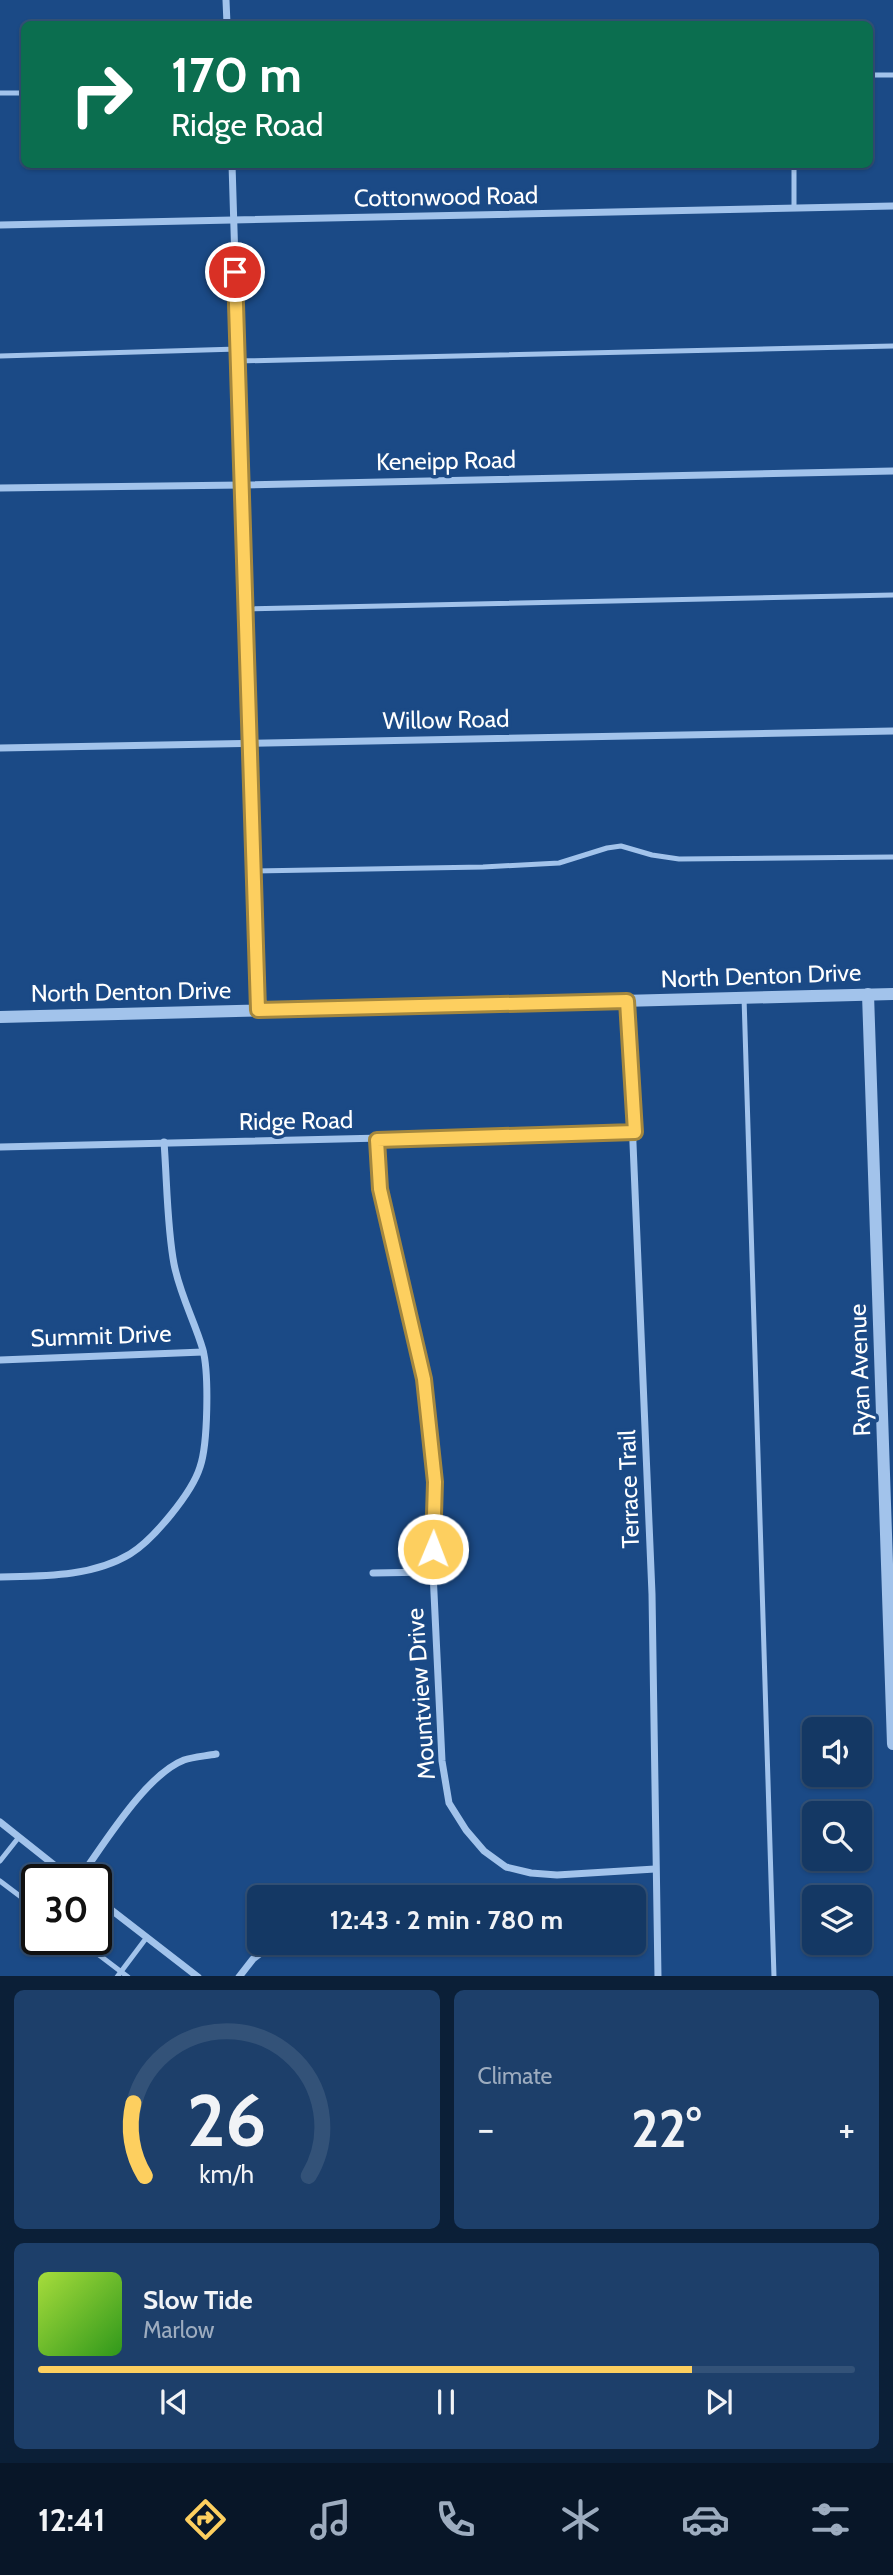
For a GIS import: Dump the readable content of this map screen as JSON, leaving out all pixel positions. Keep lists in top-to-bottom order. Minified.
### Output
{"streets":{"street":["Cottonwood Road","Keneipp Road","Willow Road","North Denton Drive","Ridge Road","Summit Drive","Ryan Avenue","Terrace Trail","Mountview Drive"]},"crossings":[["North Denton Drive","Ryan Avenue"],["North Denton Drive","Terrace Trail"],["Ridge Road","Terrace Trail"],["Ridge Road","Mountview Drive"],["Terrace Trail","Mountview Drive"]],"page":{"turn":["170 m","Ridge Road"],"limit":"30","trip":"12:43 · 2 min · 780 m","tile":"Climate","heat":["−","22°","+"],"song":["Slow Tide","Marlow"],"tabs":"12:41","gauge":["26","km/h"]}}
